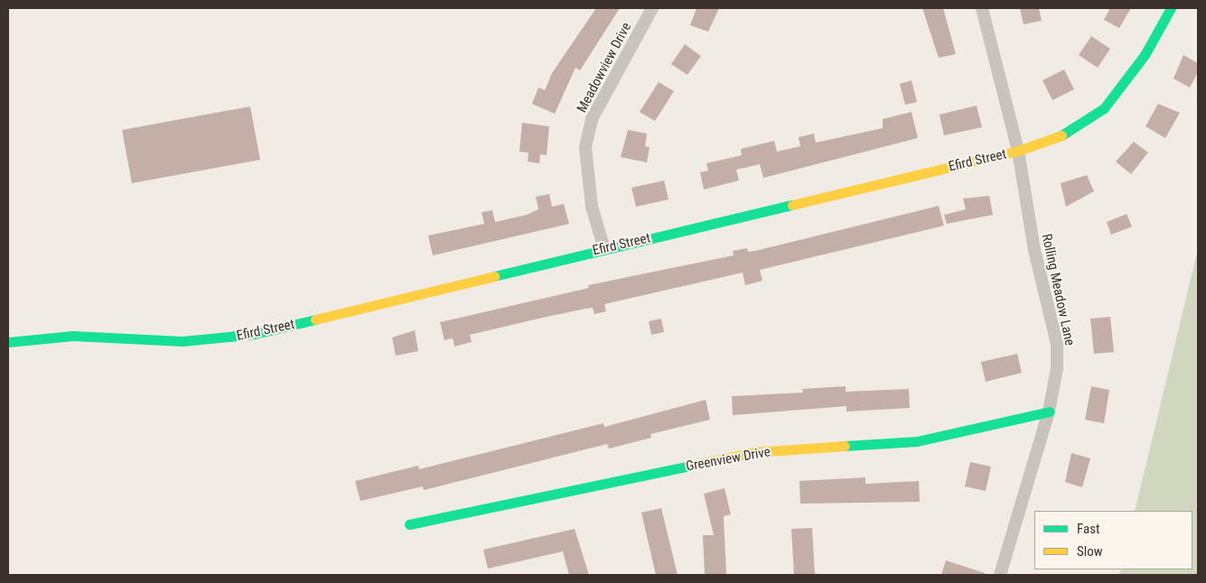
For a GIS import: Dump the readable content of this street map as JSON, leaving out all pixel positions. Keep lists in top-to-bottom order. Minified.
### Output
{"streets":{"street":["Meadowview Drive","Efird Street","Rolling Meadow Lane","Greenview Drive"]},"crossings":[["Meadowview Drive","Efird Street"],["Efird Street","Rolling Meadow Lane"],["Rolling Meadow Lane","Greenview Drive"]],"legend":["Fast","Slow"]}
